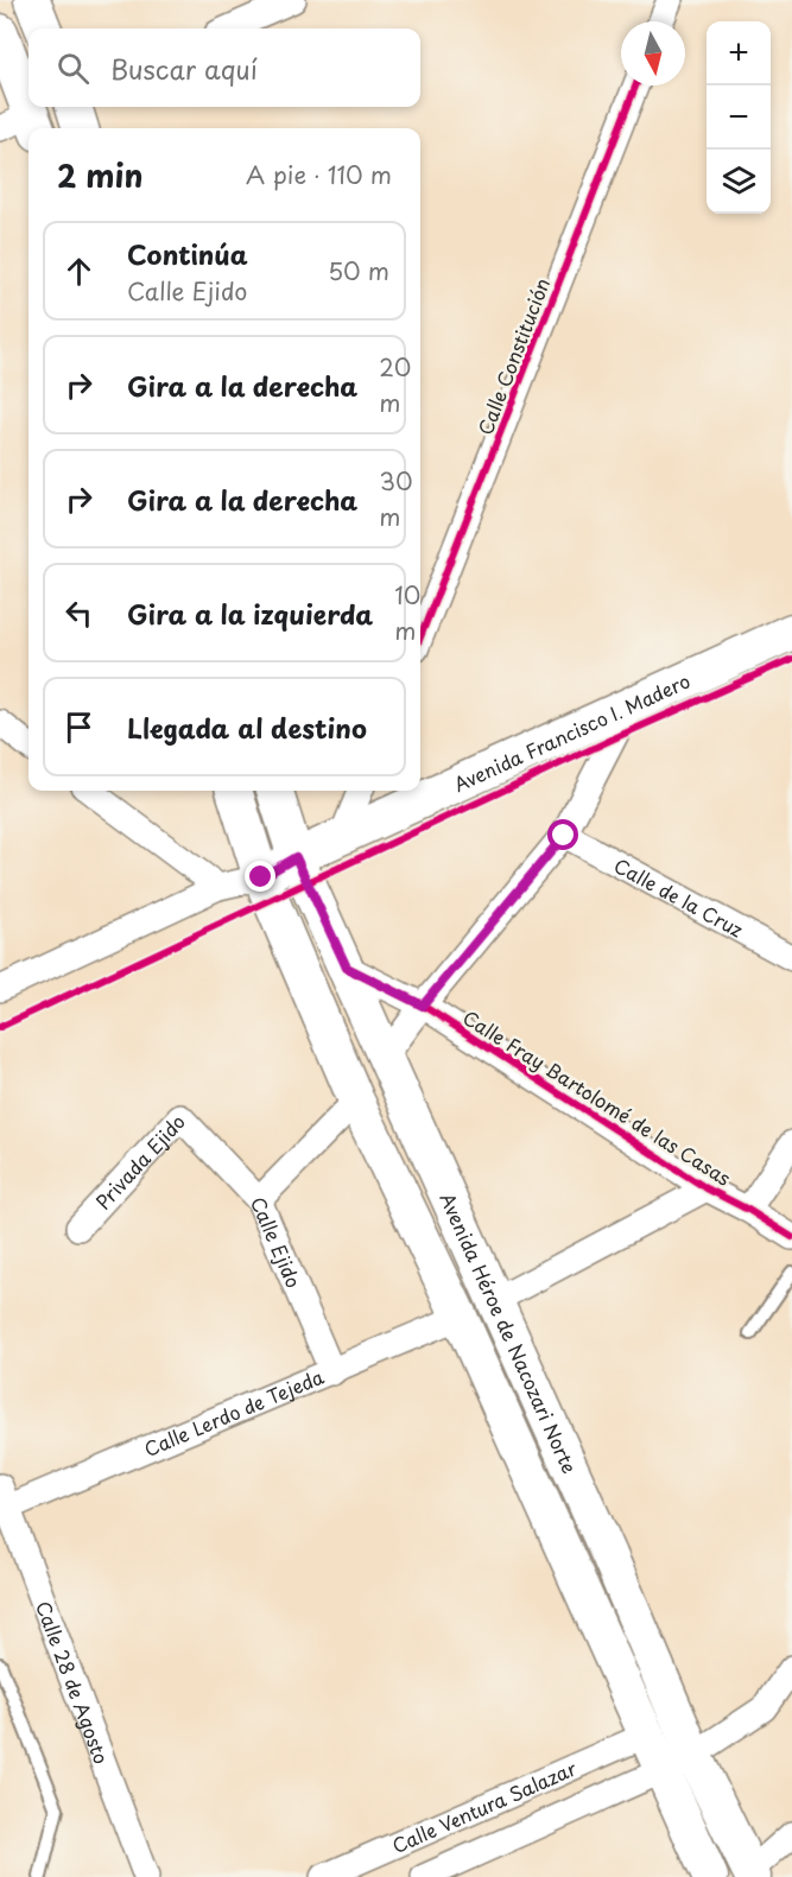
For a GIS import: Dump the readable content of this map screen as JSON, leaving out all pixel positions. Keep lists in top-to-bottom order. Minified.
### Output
{"streets":{"main road":["Avenida Francisco I. Madero","Avenida Héroe de Nacozari Norte"],"street":["Calle Constitución","Calle de la Cruz","Calle Fray Bartolomé de las Casas","Privada Ejido","Calle Ejido","Calle Lerdo de Tejeda","Calle 28 de Agosto","Calle Ventura Salazar"]},"crossings":[["Avenida Francisco I. Madero","Avenida Héroe de Nacozari Norte"],["Calle Fray Bartolomé de las Casas","Avenida Héroe de Nacozari Norte"],["Privada Ejido","Calle Ejido"],["Calle Ejido","Avenida Héroe de Nacozari Norte"],["Calle Ejido","Calle Lerdo de Tejeda"],["Avenida Héroe de Nacozari Norte","Calle Lerdo de Tejeda"],["Avenida Héroe de Nacozari Norte","Calle Ventura Salazar"],["Calle Lerdo de Tejeda","Calle 28 de Agosto"]],"north":"bottom","page":{"map_buttons":["+","−"],"search":"Buscar aquí","heading":["2 min","A pie · 110 m"],"list":[["Continúa","Calle Ejido","50 m"],["Gira a la derecha","20 m"],["Gira a la derecha","30 m"],["Gira a la izquierda","10 m"],"Llegada al destino"]}}
